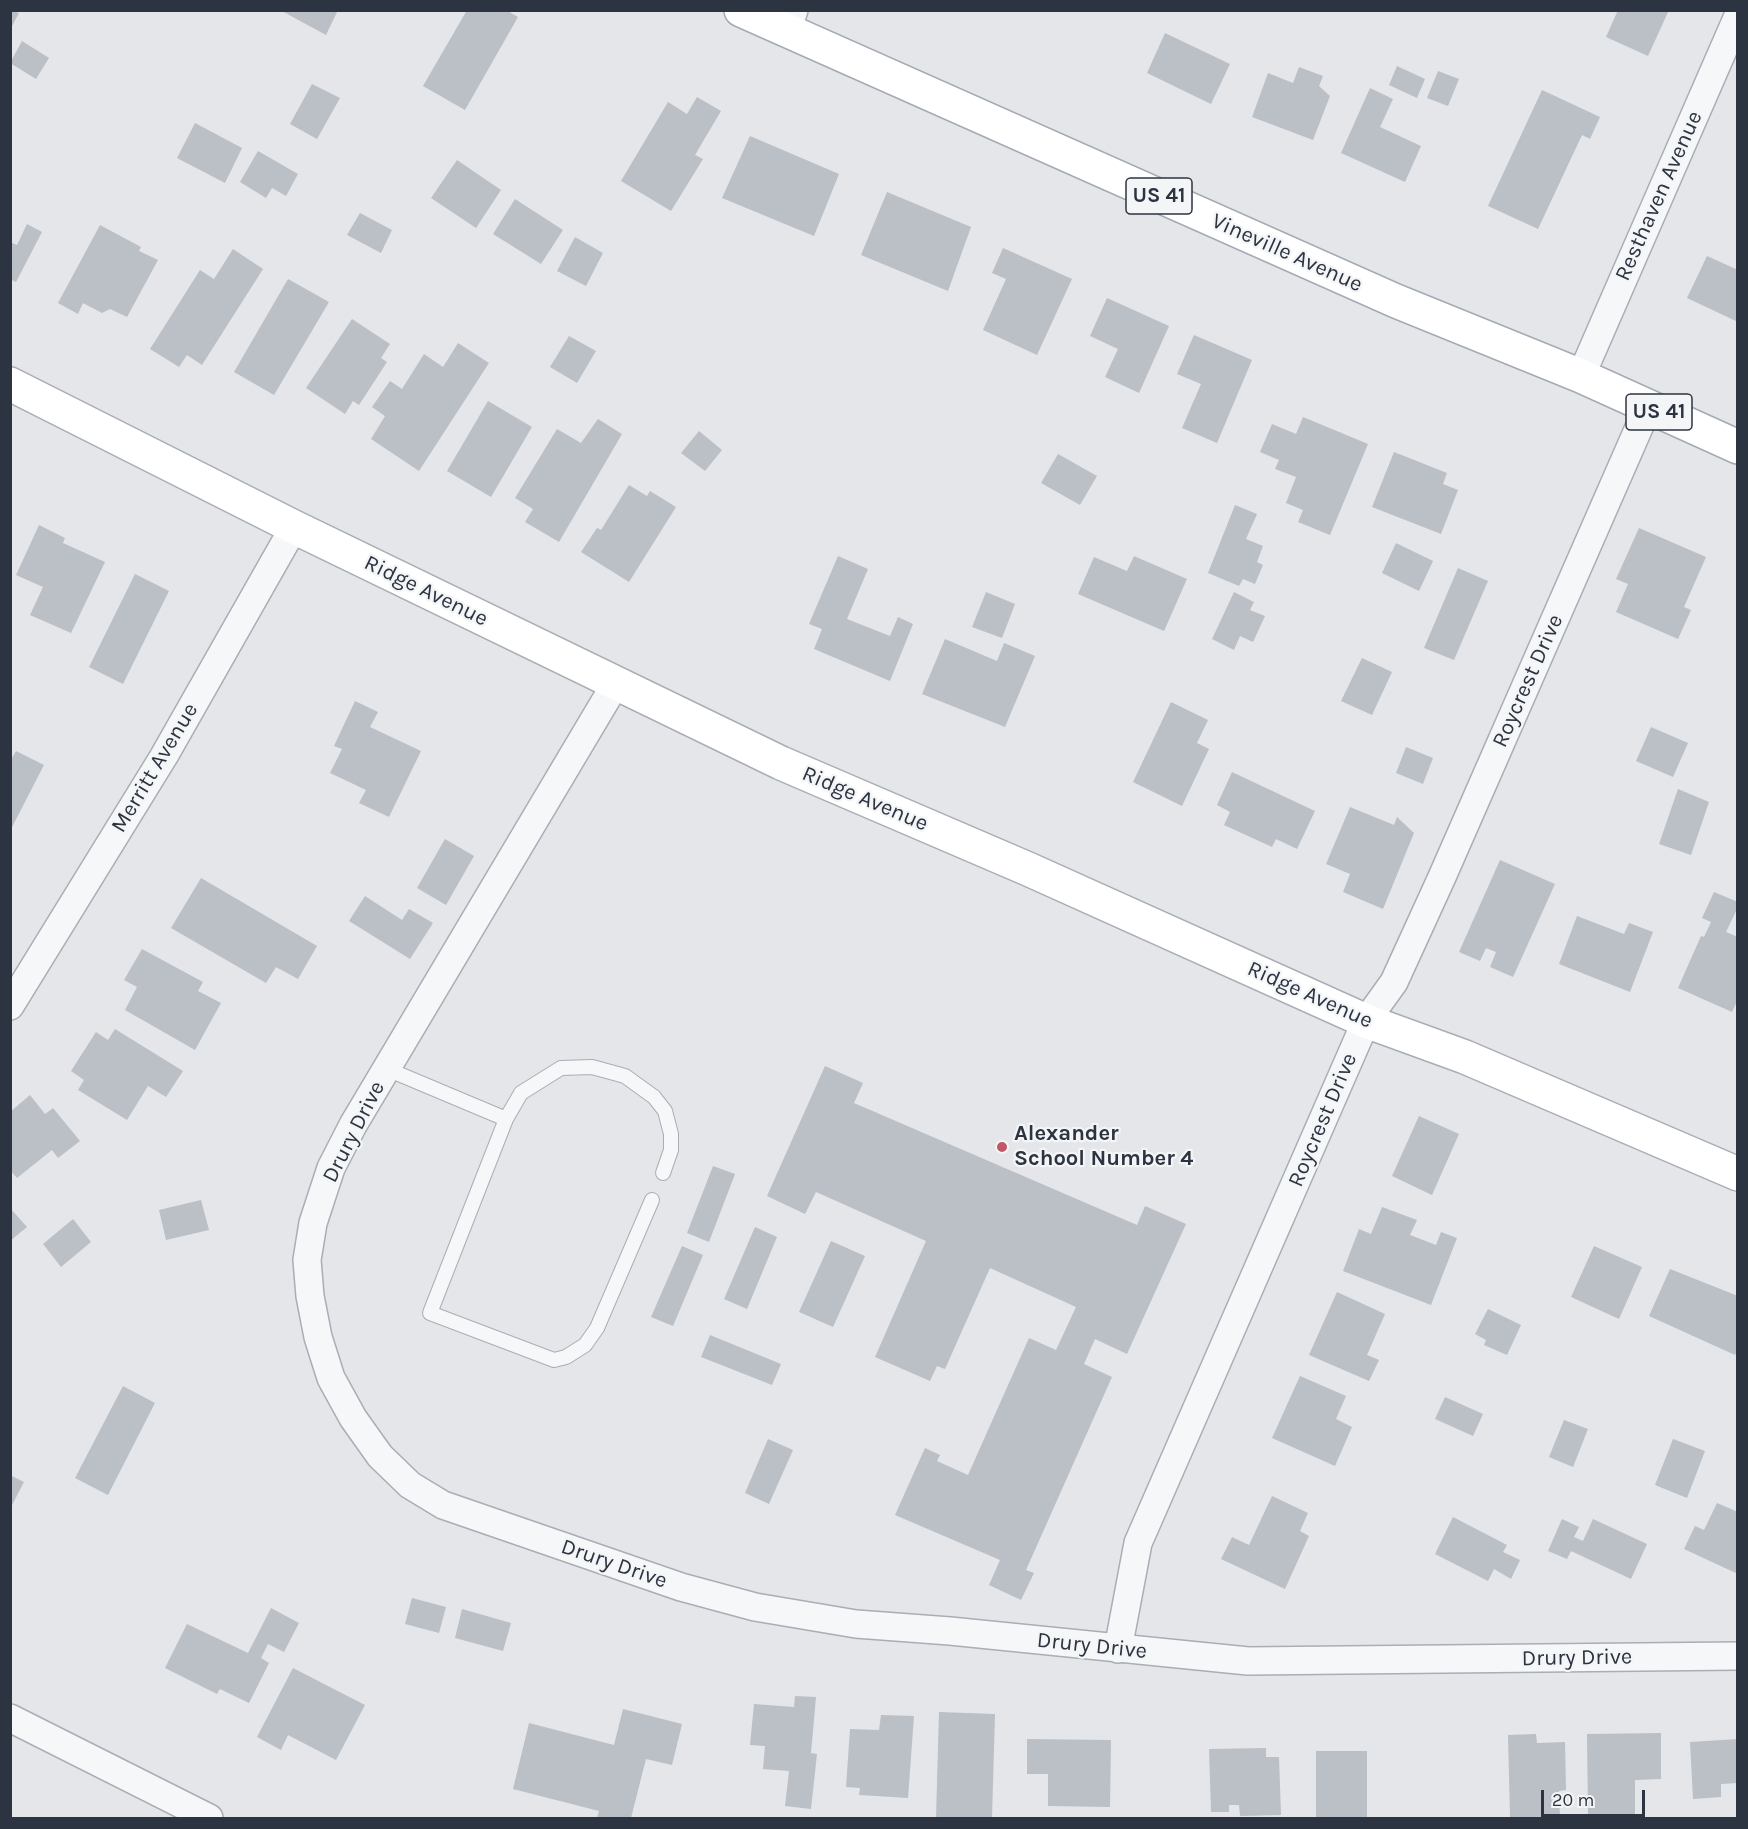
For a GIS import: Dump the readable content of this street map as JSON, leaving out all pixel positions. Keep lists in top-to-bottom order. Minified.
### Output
{"streets":{"street":["US 41","Resthaven Avenue","Vineville Avenue","Ridge Avenue","Roycrest Drive","Merritt Avenue","Drury Drive"]},"crossings":[["Resthaven Avenue","Vineville Avenue"],["Vineville Avenue","Roycrest Drive"],["Ridge Avenue","Roycrest Drive"],["Ridge Avenue","Merritt Avenue"],["Ridge Avenue","Drury Drive"],["Roycrest Drive","Drury Drive"]],"places":["Alexander School Number 4"],"scale_bar":"20 m"}
